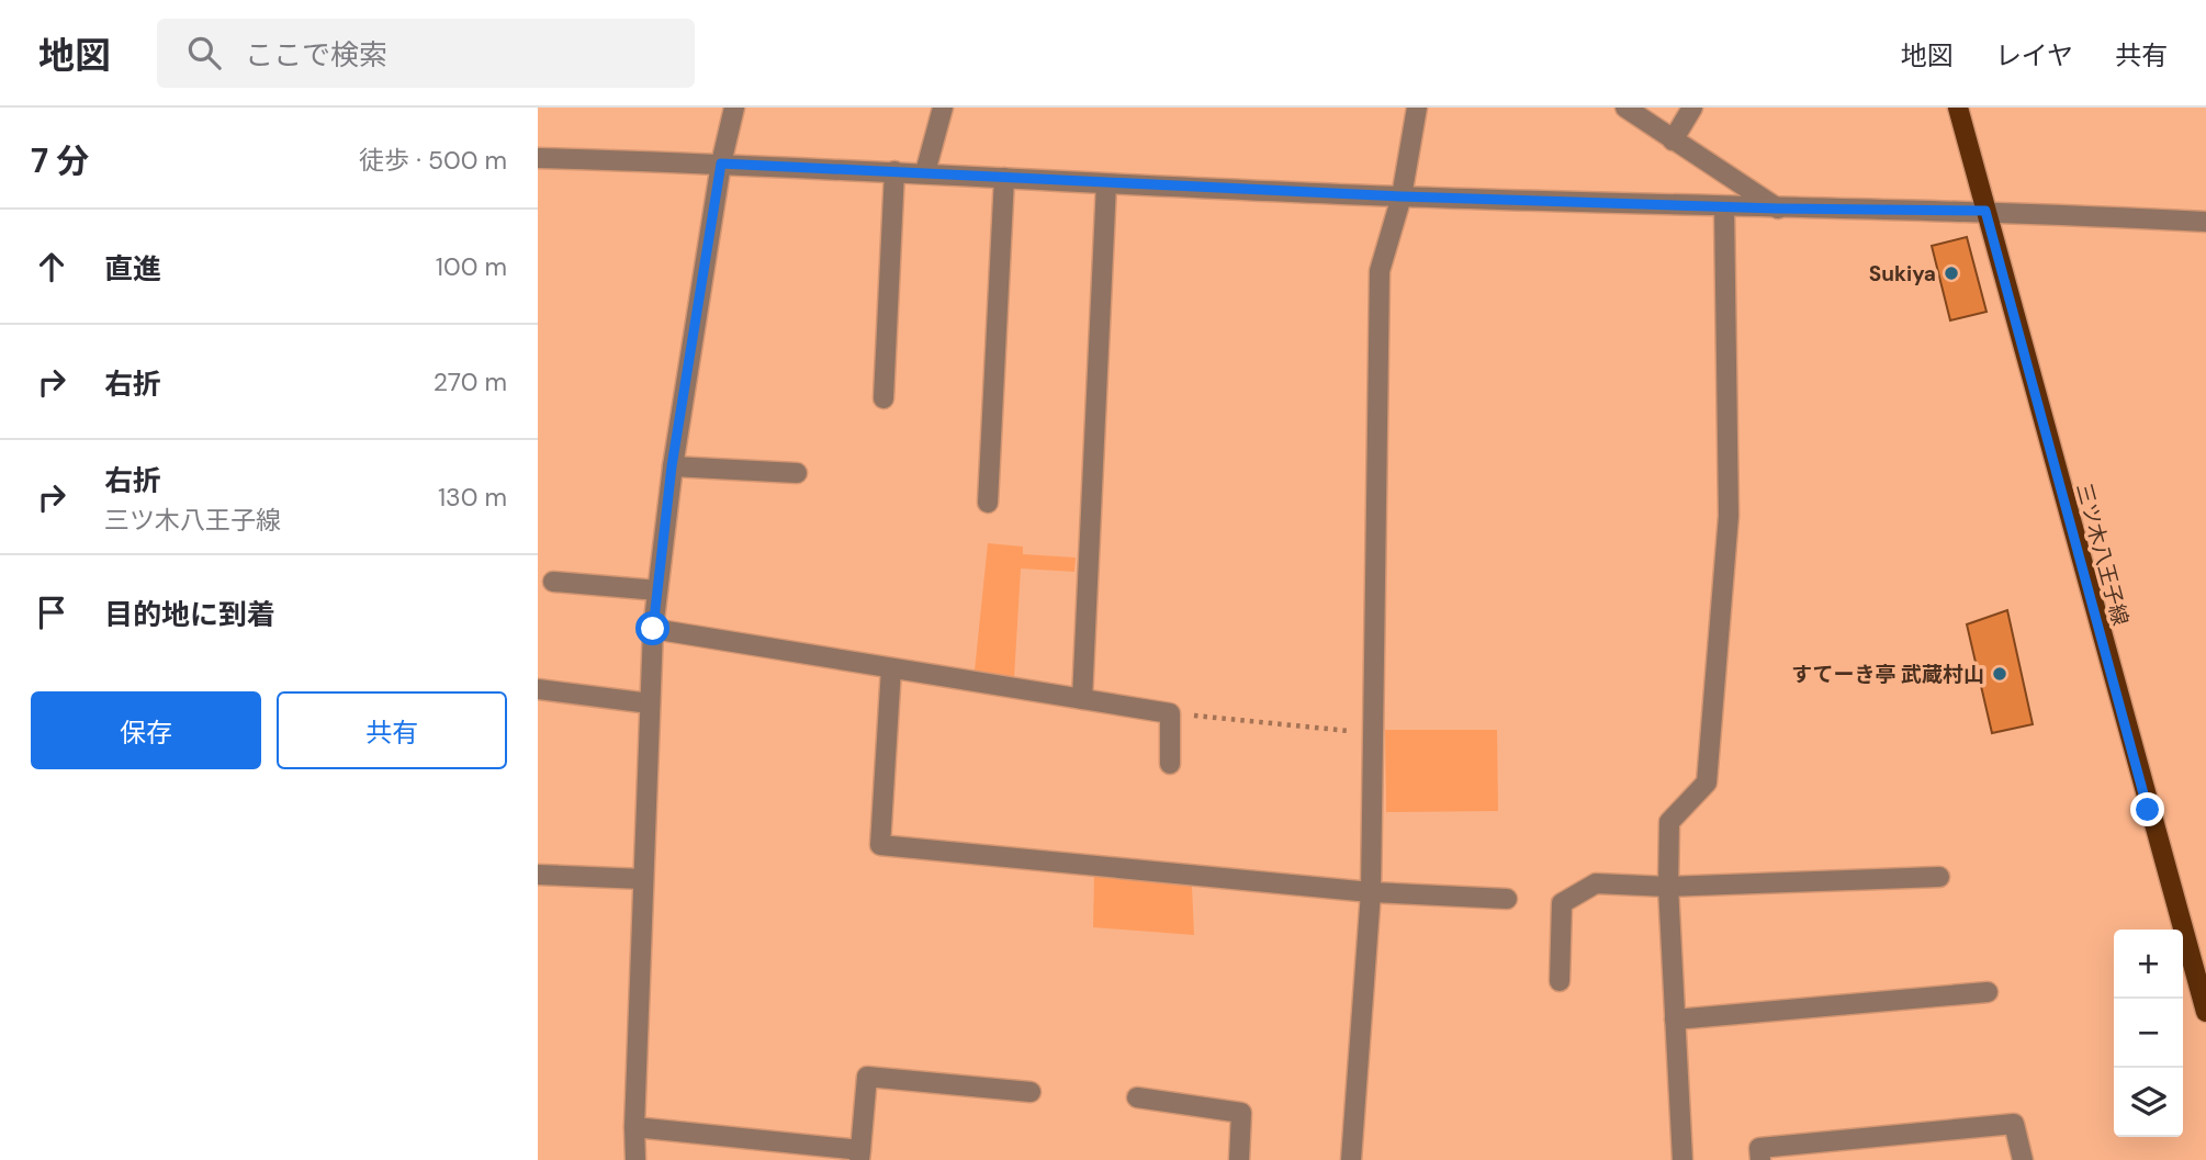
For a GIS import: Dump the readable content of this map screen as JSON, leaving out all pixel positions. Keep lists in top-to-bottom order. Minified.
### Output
{"streets":{"main road":["三ツ木八王子線"]},"places":["Sukiya","すてーき亭 武蔵村山"],"page":{"header":"地図","search":"ここで検索","nav":["地図","レイヤ","共有"],"heading":["7 分","徒歩 · 500 m"],"list":[["直進","100 m"],["右折","270 m"],["右折","三ツ木八王子線","130 m"],"目的地に到着"],"buttons":["保存","共有"],"map_buttons":["+","−"]}}
